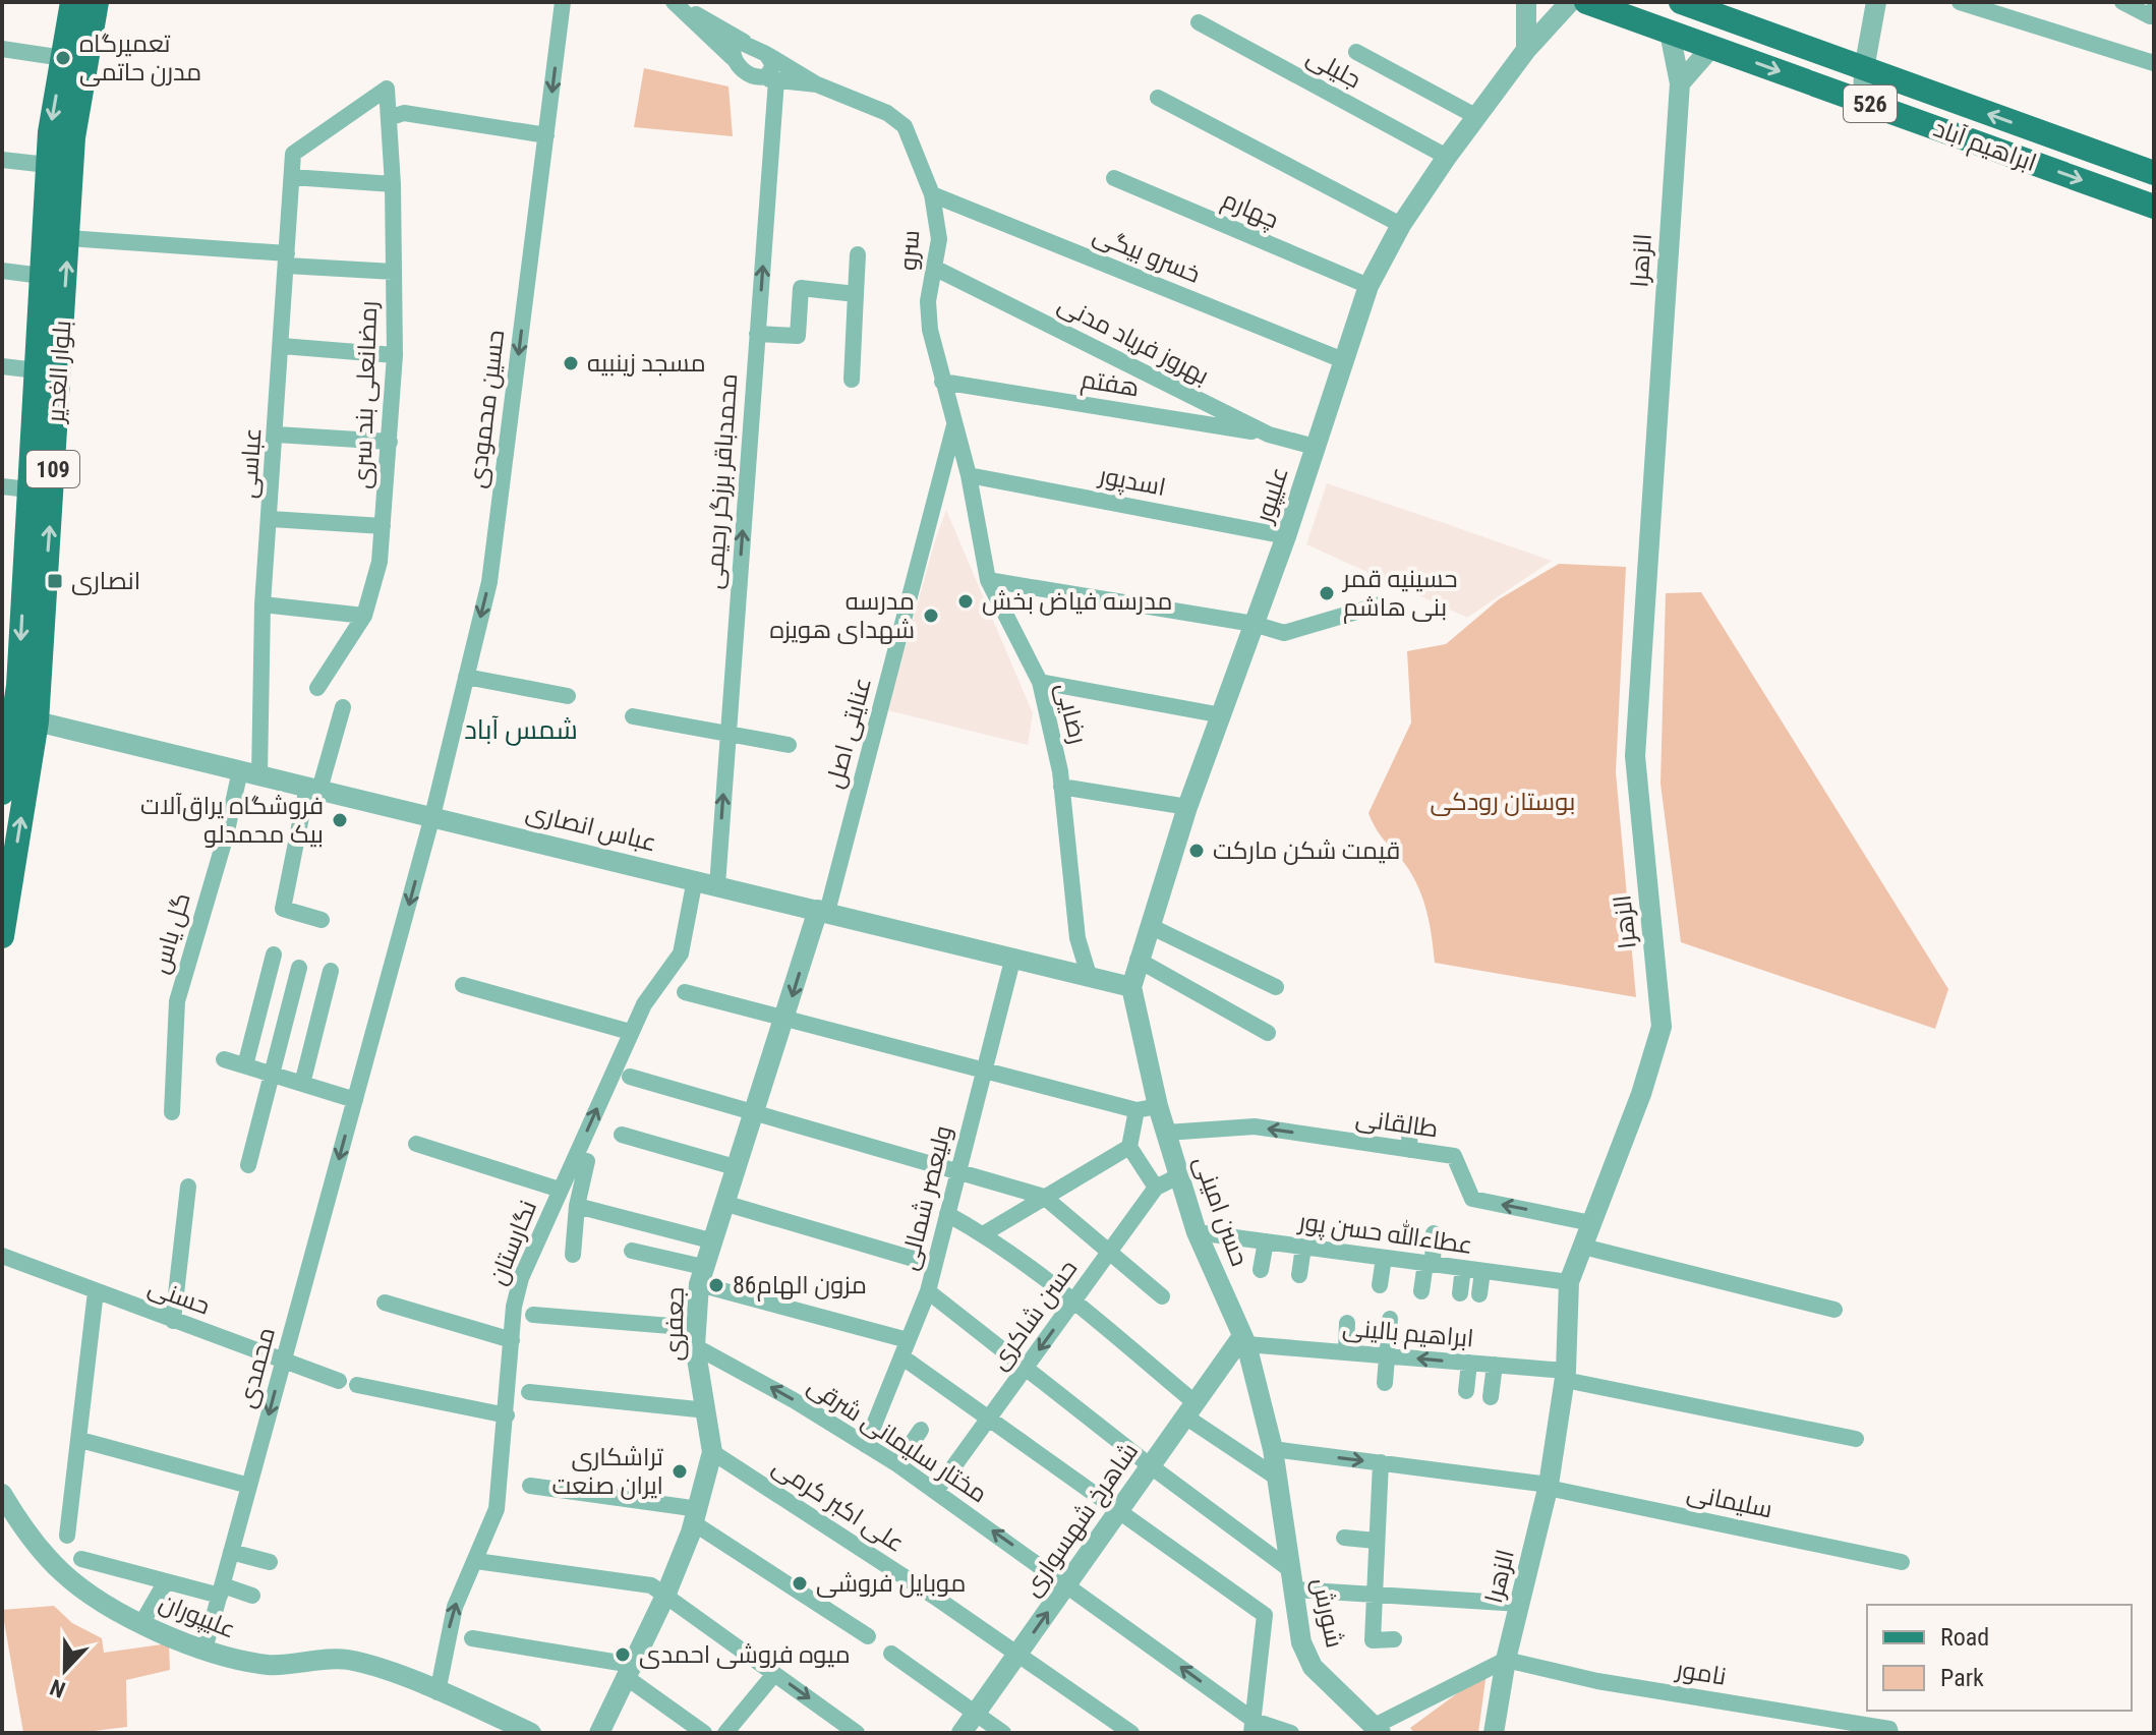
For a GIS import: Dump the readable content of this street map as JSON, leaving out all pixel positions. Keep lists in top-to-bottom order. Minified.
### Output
{"streets":{"main road":["526","ابراهیم آباد","بلوار الغدیر","109"],"street":["جلیلی","چهارم","سرو","خسرو بیگی","الزهرا","بهروز فریاد مدنی","هفتم","رمضانعلی بند سری","حسین محمودی","عباسی","محمدباقر برزگر رحیمی","اسدپور","علیپور","رضایی","عنایتی اصل","عباس انصاری","گل یاس","طالقانی","ولیعصر شمالی","حسن امینی","عطاءالله حسن پور","نگارستان","حسنی","حسن شاکری","جعفری","ابراهیم بالینی","محمدی","مختار سلیمانی شرقی","سلیمانی","علی اکبر کرمی","شاهرخ شهسواری","شورش","علیپوران","نامور"]},"crossings":[["جلیلی","علیپور"],["ابراهیم آباد","الزهرا"],["چهارم","علیپور"],["سرو","خسرو بیگی"],["سرو","بهروز فریاد مدنی"],["سرو","هفتم"],["سرو","اسدپور"],["سرو","رضایی"],["سرو","عنایتی اصل"],["خسرو بیگی","علیپور"],["الزهرا","طالقانی"],["الزهرا","عطاءالله حسن پور"],["الزهرا","ابراهیم بالینی"],["الزهرا","سلیمانی"],["الزهرا","نامور"],["بهروز فریاد مدنی","هفتم"],["بهروز فریاد مدنی","علیپور"],["بلوار الغدیر","عباس انصاری"],["رمضانعلی بند سری","عباسی"],["حسین محمودی","عباس انصاری"],["حسین محمودی","محمدی"],["عباسی","عباس انصاری"],["عباسی","گل یاس"],["محمدباقر برزگر رحیمی","عباس انصاری"],["اسدپور","علیپور"],["اسدپور","رضایی"],["علیپور","عباس انصاری"],["علیپور","حسن امینی"],["رضایی","عباس انصاری"],["عنایتی اصل","عباس انصاری"],["عنایتی اصل","جعفری"],["عباس انصاری","گل یاس"],["عباس انصاری","ولیعصر شمالی"],["عباس انصاری","حسن امینی"],["عباس انصاری","نگارستان"],["عباس انصاری","جعفری"],["عباس انصاری","محمدی"],["طالقانی","حسن امینی"],["ولیعصر شمالی","مختار سلیمانی شرقی"],["حسن امینی","عطاءالله حسن پور"],["حسن امینی","حسن شاکری"],["حسن امینی","ابراهیم بالینی"],["حسن امینی","شاهرخ شهسواری"],["حسن امینی","شورش"],["نگارستان","علیپوران"],["حسنی","محمدی"],["حسن شاکری","مختار سلیمانی شرقی"],["جعفری","مختار سلیمانی شرقی"],["جعفری","علی اکبر کرمی"],["ابراهیم بالینی","شاهرخ شهسواری"],["محمدی","علیپوران"],["مختار سلیمانی شرقی","شاهرخ شهسواری"],["علی اکبر کرمی","شاهرخ شهسواری"]],"one_way":["حسین محمودی","محمدباقر برزگر رحیمی","طالقانی","نگارستان"],"districts":["شمس آباد"],"parks":["بوستان رودکی"],"places":{"other":["تعمیرگاه مدرن حاتمی","مسجد زینبیه","حسینیه قمر بنی هاشم","مدرسه فیاض بخش","مدرسه شهدای هویزه","فروشگاه یراق‌آلات بیک محمدلو","قیمت شکن مارکت","مزون الهام86","تراشکاری ایران صنعت","موبایل فروشی","میوه فروشی احمدی"],"transit":["انصاری"]},"legend":["Road","Park"],"north":"bottom"}
